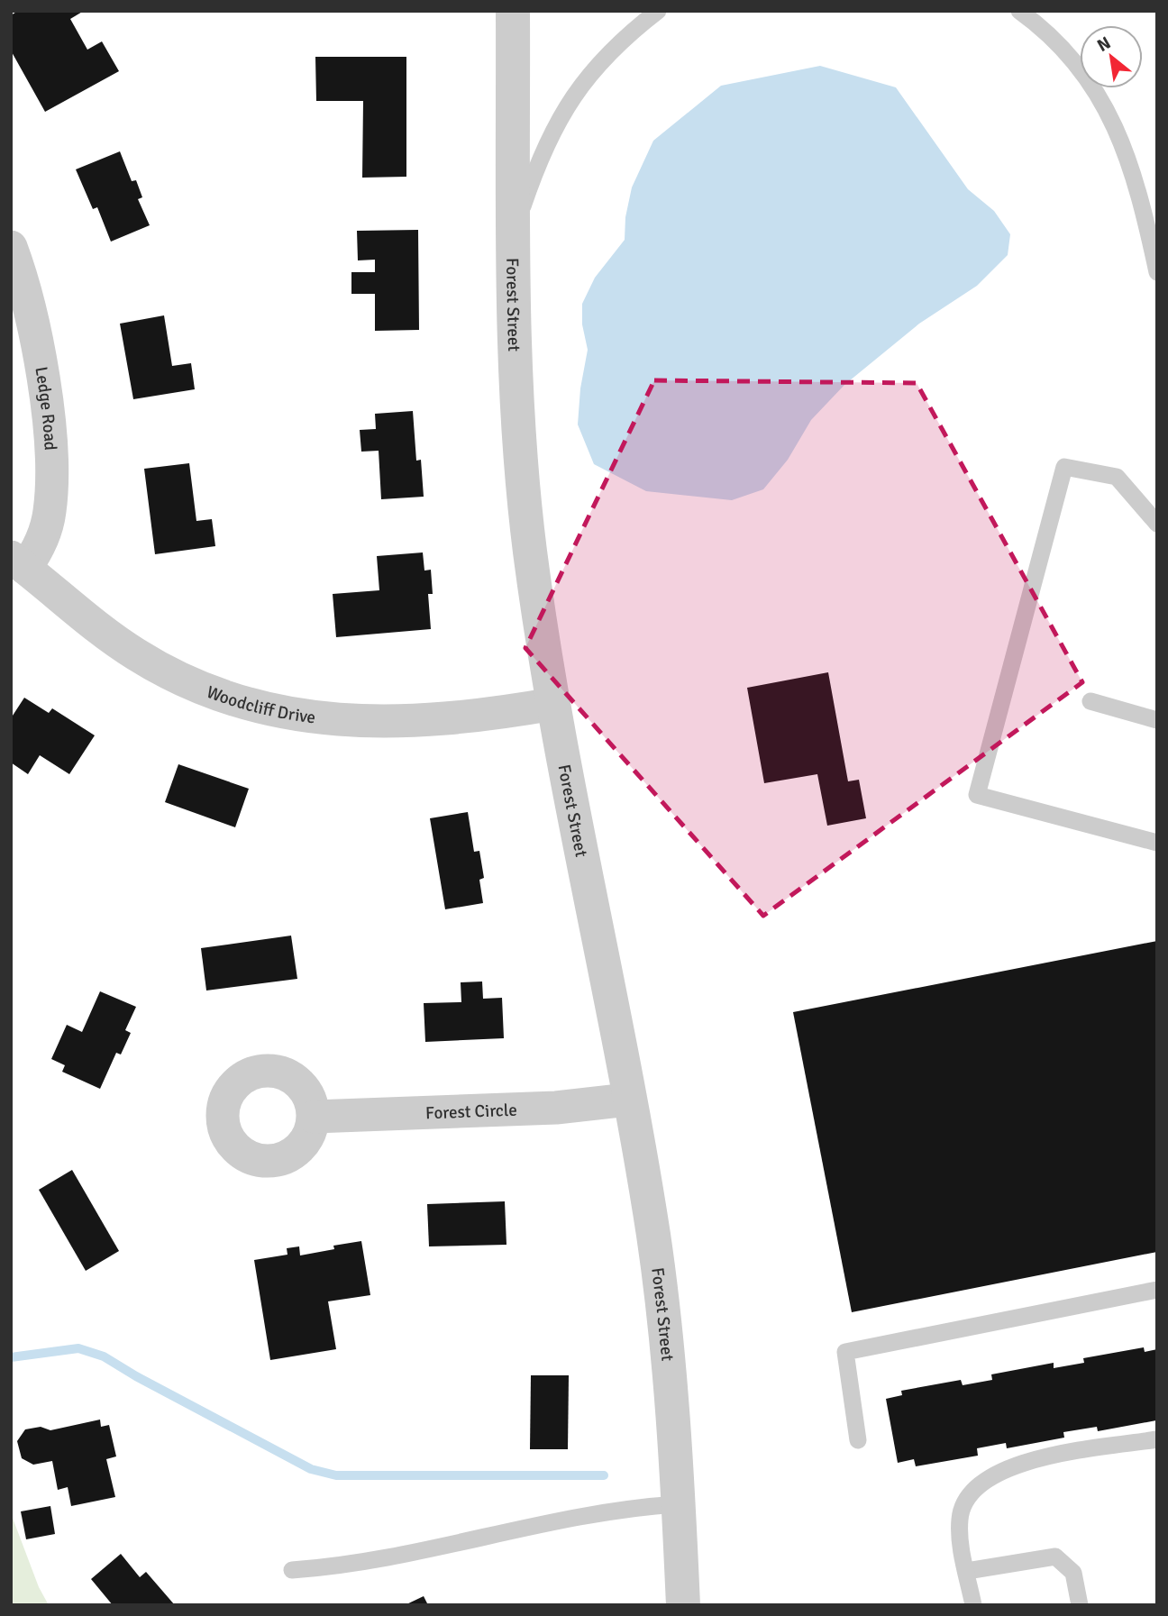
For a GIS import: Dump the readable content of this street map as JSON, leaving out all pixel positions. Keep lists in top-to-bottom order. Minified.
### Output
{"streets":{"street":["Forest Street","Ledge Road","Woodcliff Drive","Forest Circle"]},"crossings":[["Forest Street","Woodcliff Drive"],["Forest Street","Forest Circle"],["Ledge Road","Woodcliff Drive"]],"north":"top left"}
